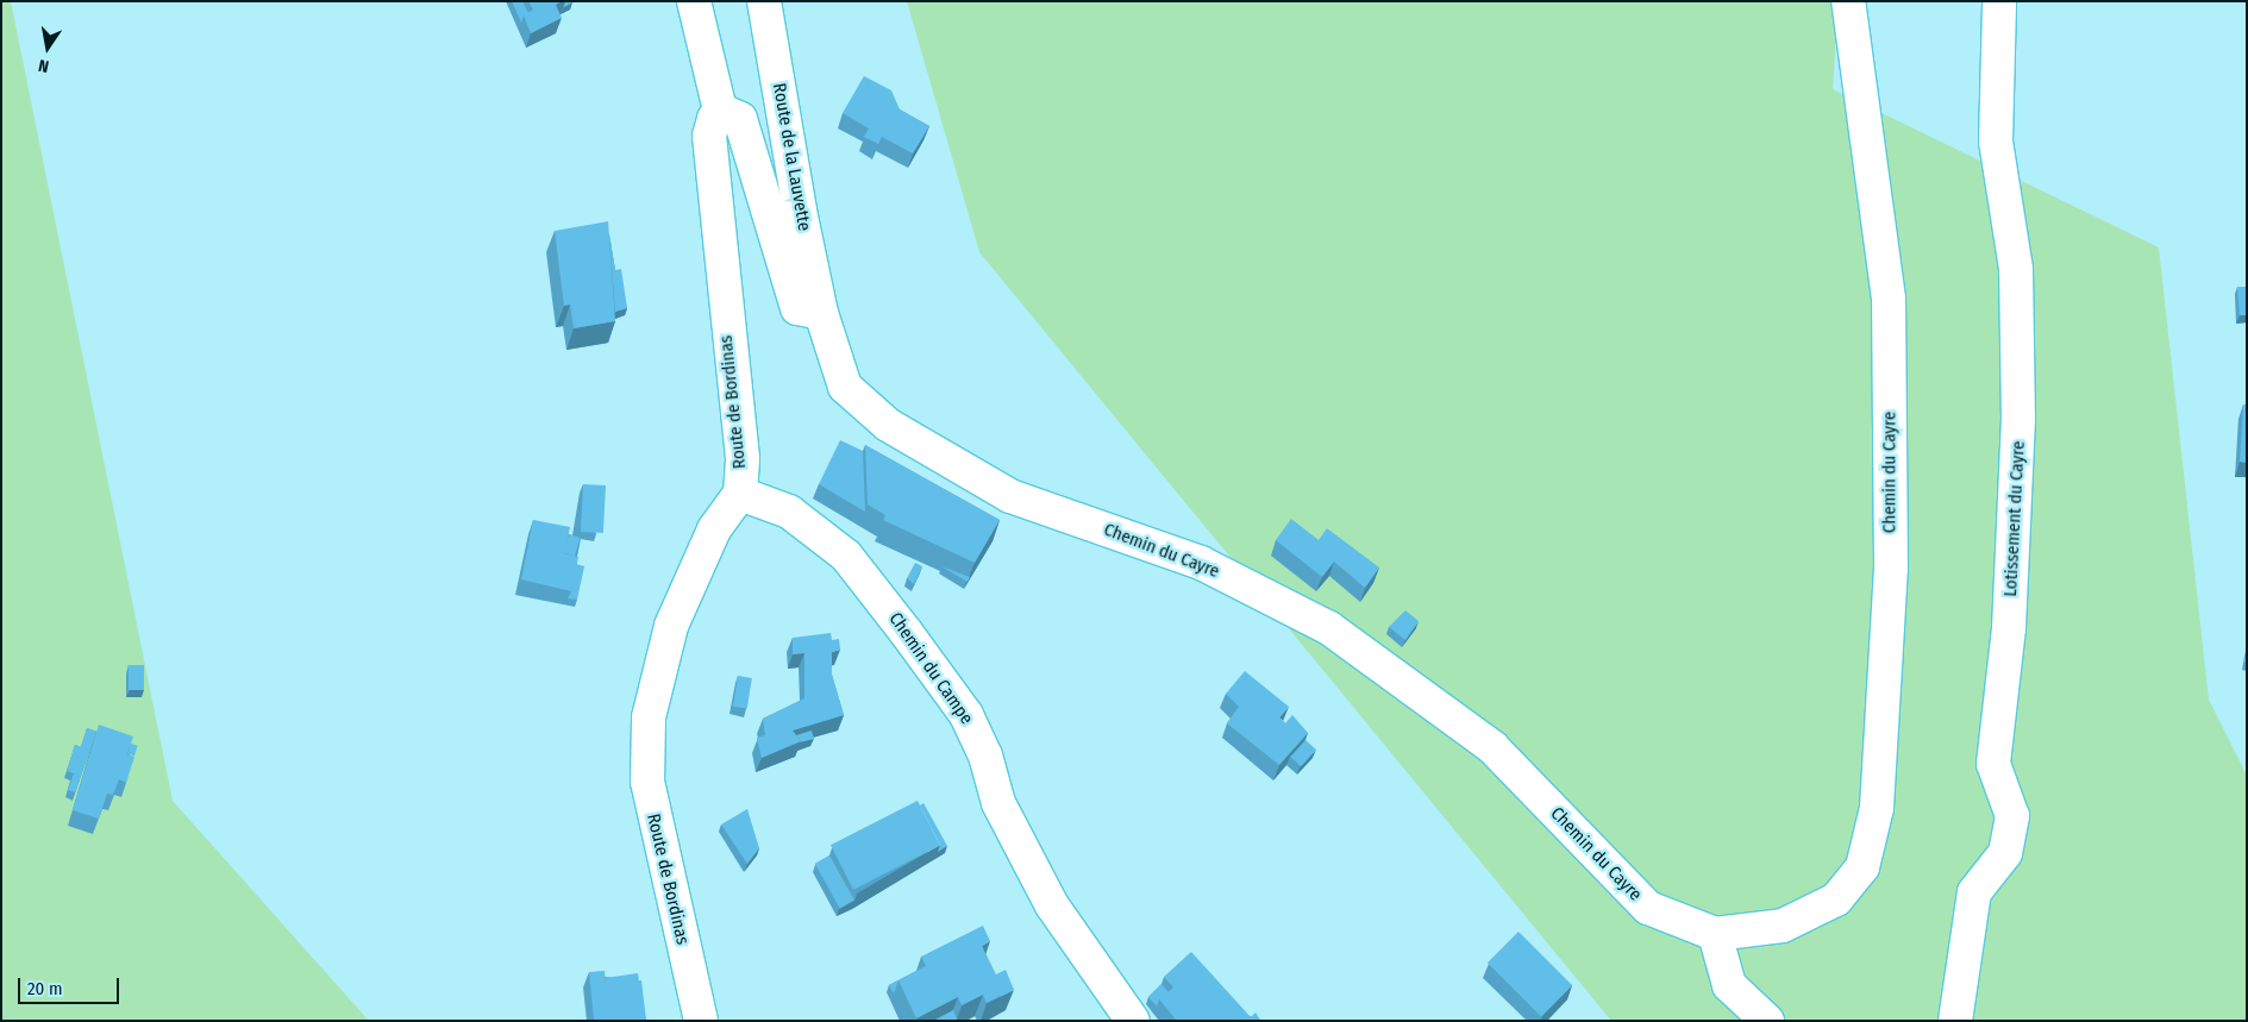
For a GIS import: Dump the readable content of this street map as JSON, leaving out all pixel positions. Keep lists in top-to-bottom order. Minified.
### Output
{"streets":{"street":["Route de la Lauvette","Route de Bordinas","Chemin du Cayre","Lotissement du Cayre","Chemin du Campe"]},"crossings":[["Route de la Lauvette","Chemin du Cayre"],["Route de Bordinas","Chemin du Campe"]],"scale_bar":"20 m","north":"bottom"}
